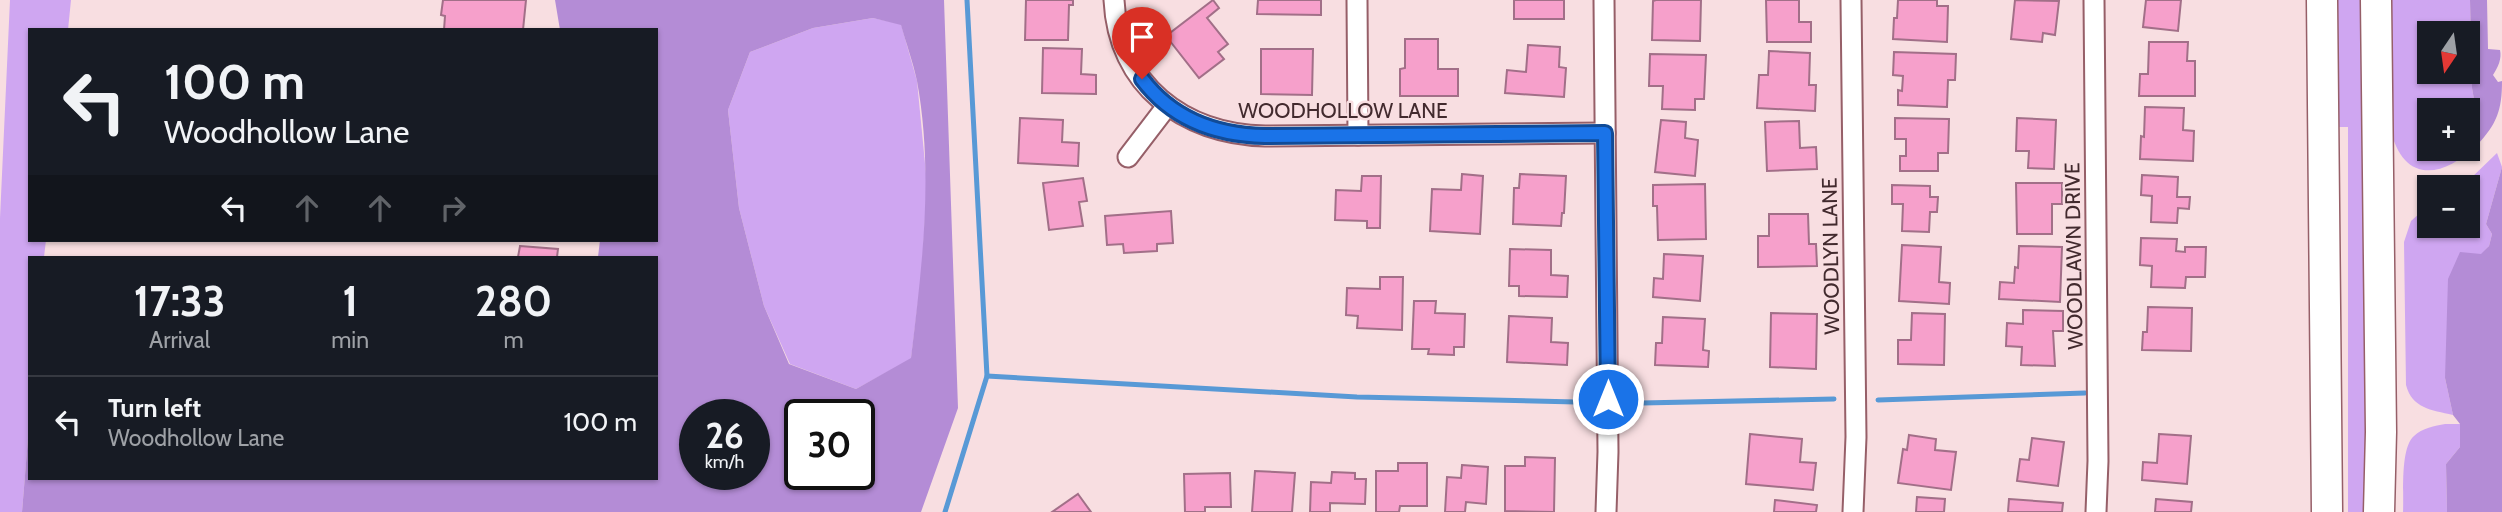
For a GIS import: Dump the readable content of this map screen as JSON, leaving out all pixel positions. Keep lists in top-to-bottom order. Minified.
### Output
{"streets":{"street":["WOODHOLLOW LANE","WOODLYN LANE","WOODLAWN DRIVE"]},"north":"bottom","page":{"map_buttons":["+","−"],"turn":["100 m","Woodhollow Lane"],"eta":["17:33","Arrival","1","min","280","m"],"list":[{"name":"Turn left","note":"Woodhollow Lane","value":"100 m"}],"speed":"26 km/h","limit":"30"}}
